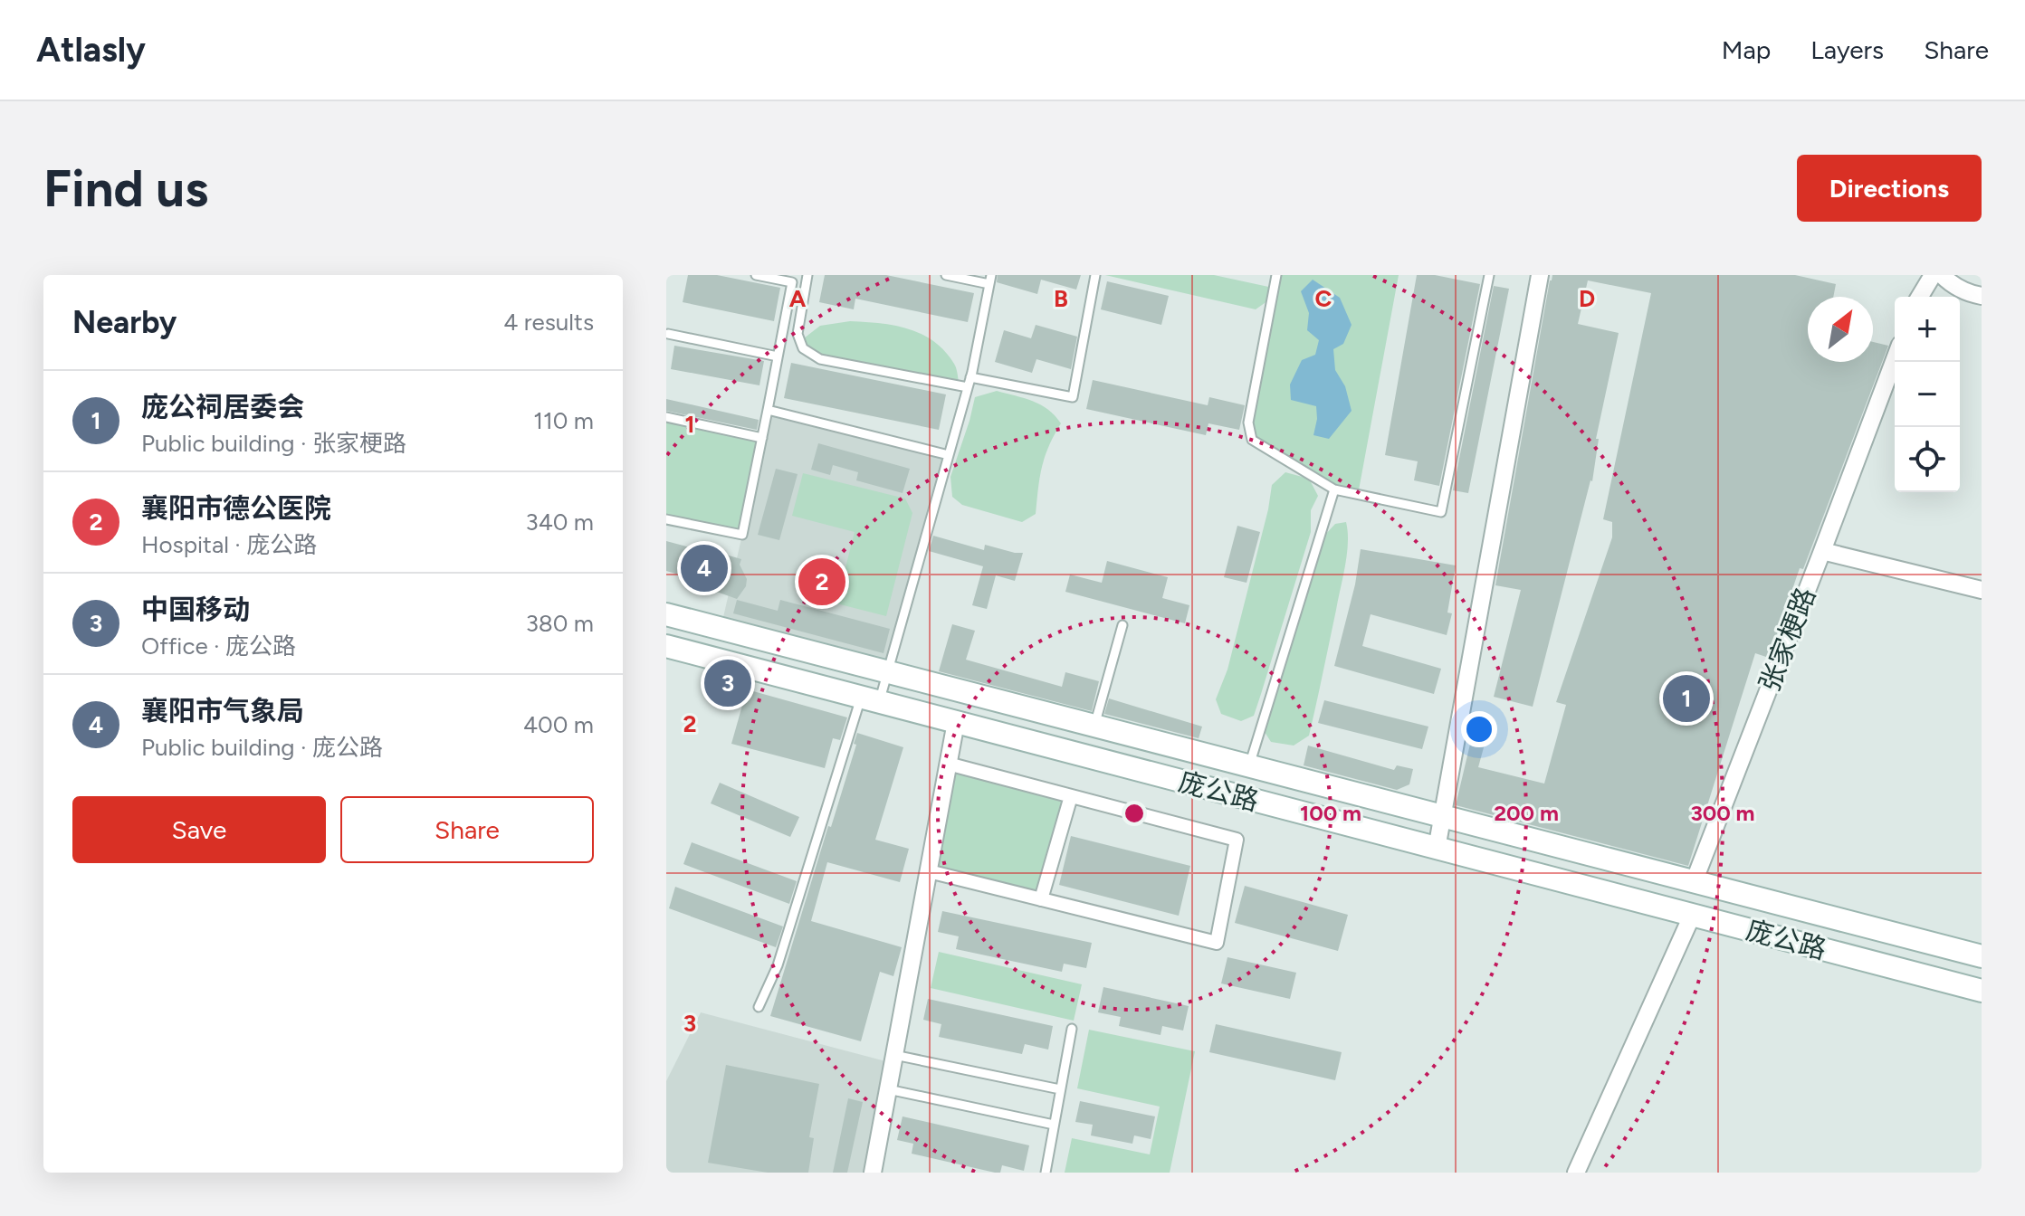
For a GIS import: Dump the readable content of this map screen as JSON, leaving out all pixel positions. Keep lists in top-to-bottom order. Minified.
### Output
{"streets":{"main road":["庞公路"],"street":["张家梗路"]},"crossings":[["张家梗路","庞公路"]],"north":"top right","page":{"header":"Atlasly","nav":["Map","Layers","Share"],"buttons":["Directions",["Save","Share"]],"title":"Find us","heading":["Nearby","4 results"],"map_buttons":["+","−"],"list":[{"mark":"1","name":"庞公祠居委会","note":"Public building · 张家梗路","value":"110 m"},{"mark":"2","name":"襄阳市德公医院","note":"Hospital · 庞公路","value":"340 m"},{"mark":"3","name":"中国移动","note":"Office · 庞公路","value":"380 m"},{"mark":"4","name":"襄阳市气象局","note":"Public building · 庞公路","value":"400 m"}],"pins":["4","2","3","1"]},"grid":{"columns":["A","B","C","D"],"rows":["1","2","3"]},"rings":["100 m","200 m","300 m"]}
